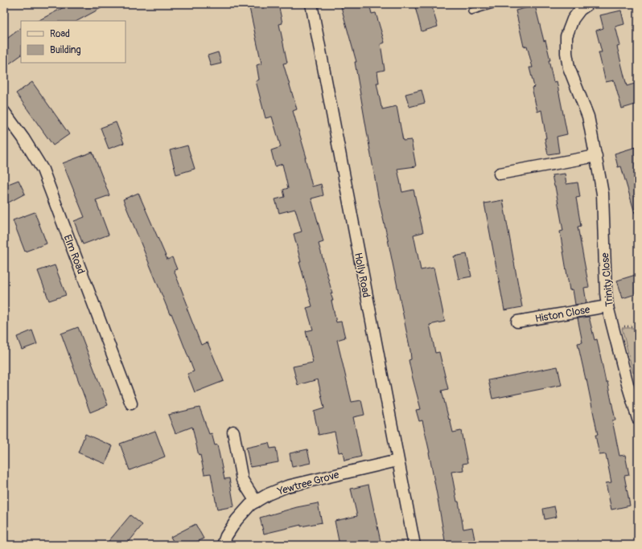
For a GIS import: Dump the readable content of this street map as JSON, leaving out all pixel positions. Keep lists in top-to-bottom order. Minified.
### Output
{"streets":{"street":["Elm Road","Holly Road","Trinity Close","Histon Close","Yewtree Grove"]},"crossings":[["Holly Road","Yewtree Grove"],["Trinity Close","Histon Close"]],"legend":["Road","Building"]}
